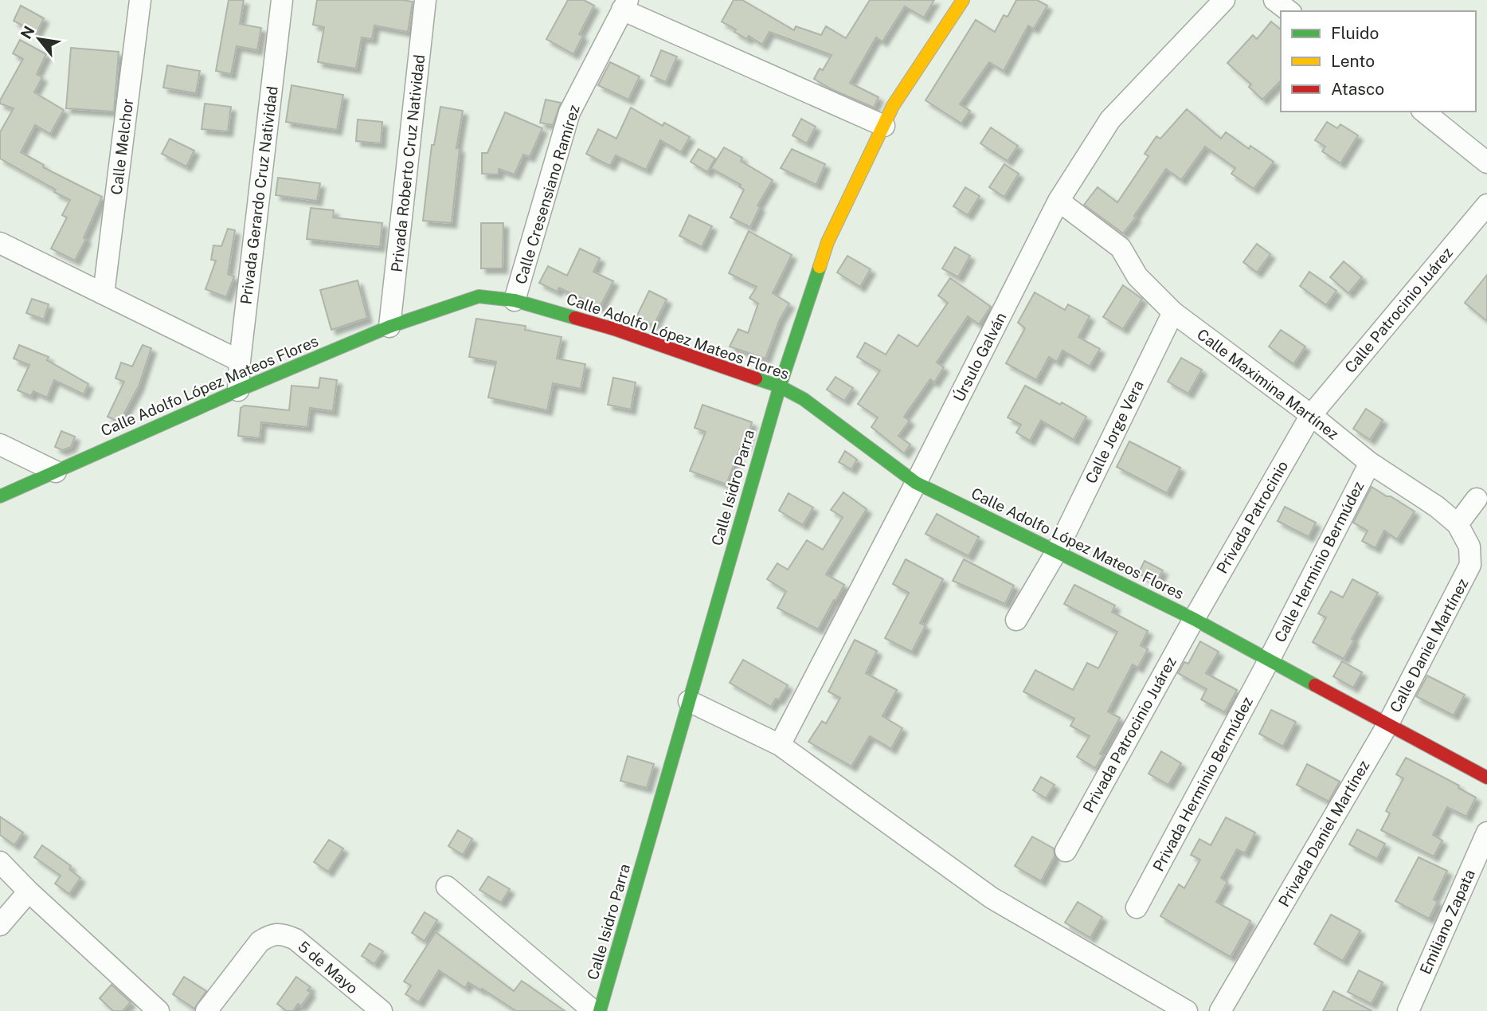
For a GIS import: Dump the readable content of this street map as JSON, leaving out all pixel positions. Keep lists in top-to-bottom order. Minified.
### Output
{"streets":{"street":["Calle Melchor","Privada Roberto Cruz Natividad","Calle Cresensiano Ramírez","Privada Gerardo Cruz Natividad","Calle Patrocinio Juárez","Calle Adolfo López Mateos Flores","Úrsulo Galván","Calle Maximina Martínez","Calle Jorge Vera","Calle Isidro Parra","Privada Patrocinio","Calle Herminio Bermúdez","Calle Daniel Martínez","Privada Patrocinio Juárez","Privada Herminio Bermúdez","Privada Daniel Martínez","Emiliano Zapata","5 de Mayo"]},"crossings":[["Privada Roberto Cruz Natividad","Calle Adolfo López Mateos Flores"],["Calle Cresensiano Ramírez","Calle Adolfo López Mateos Flores"],["Privada Gerardo Cruz Natividad","Calle Adolfo López Mateos Flores"],["Calle Patrocinio Juárez","Calle Maximina Martínez"],["Calle Patrocinio Juárez","Privada Patrocinio"],["Calle Adolfo López Mateos Flores","Úrsulo Galván"],["Calle Adolfo López Mateos Flores","Calle Jorge Vera"],["Calle Adolfo López Mateos Flores","Calle Isidro Parra"],["Calle Adolfo López Mateos Flores","Privada Patrocinio"],["Calle Adolfo López Mateos Flores","Calle Herminio Bermúdez"],["Calle Adolfo López Mateos Flores","Calle Daniel Martínez"],["Calle Adolfo López Mateos Flores","Privada Patrocinio Juárez"],["Calle Adolfo López Mateos Flores","Privada Herminio Bermúdez"],["Calle Adolfo López Mateos Flores","Privada Daniel Martínez"],["Úrsulo Galván","Calle Maximina Martínez"],["Calle Maximina Martínez","Calle Jorge Vera"],["Calle Maximina Martínez","Privada Patrocinio"],["Calle Maximina Martínez","Calle Herminio Bermúdez"],["Calle Maximina Martínez","Calle Daniel Martínez"],["Privada Patrocinio","Privada Patrocinio Juárez"],["Calle Herminio Bermúdez","Privada Herminio Bermúdez"],["Calle Daniel Martínez","Privada Daniel Martínez"]],"legend":["Fluido","Lento","Atasco"],"north":"top left"}
